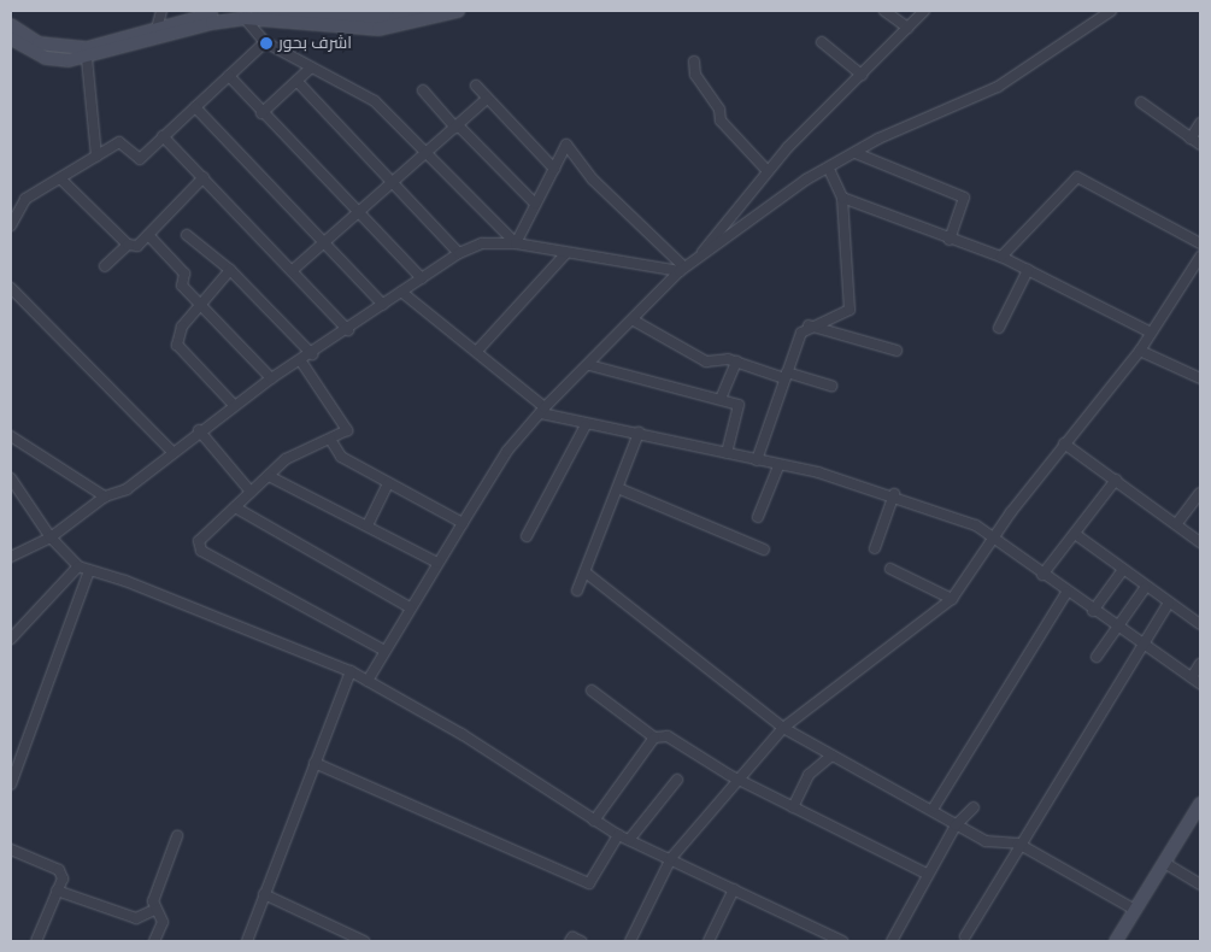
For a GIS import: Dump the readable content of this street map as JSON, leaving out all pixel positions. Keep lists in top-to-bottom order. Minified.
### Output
{"places":["اشرف بحور"]}
